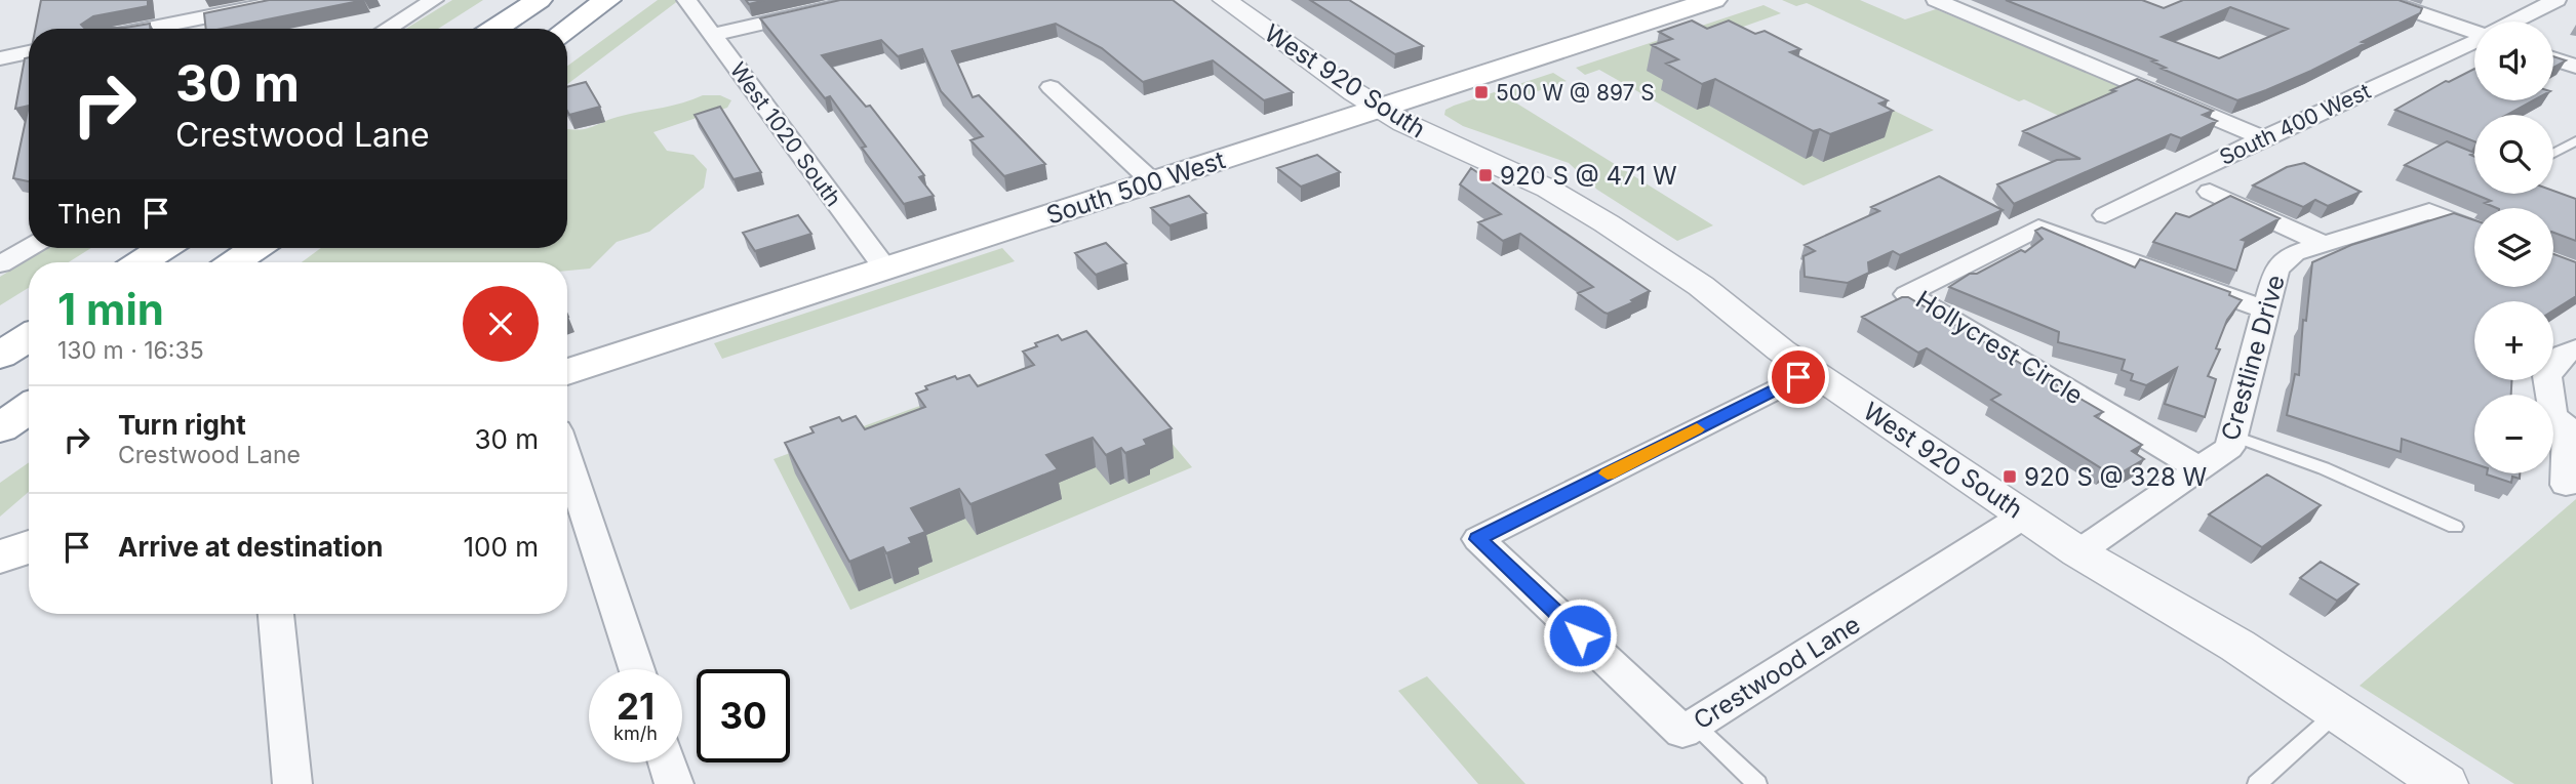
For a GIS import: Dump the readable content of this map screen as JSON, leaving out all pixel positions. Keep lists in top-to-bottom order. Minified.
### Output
{"streets":{"main road":["South 500 West"],"street":["West 920 South","South 400 West","West 1020 South","Hollycrest Circle","Crestline Drive","Crestwood Lane"]},"crossings":[["West 920 South","South 500 West"],["West 920 South","Crestline Drive"],["West 920 South","Crestwood Lane"],["West 1020 South","South 500 West"],["Hollycrest Circle","Crestline Drive"]],"places":{"transit":["500 W @ 897 S","920 S @ 471 W","920 S @ 328 W"]},"page":{"map_buttons":["+","−"],"turn":["30 m","Crestwood Lane"],"then":"Then","heading":["1 min","130 m · 16:35"],"list":[{"name":"Turn right","note":"Crestwood Lane","value":"30 m"},{"name":"Arrive at destination","value":"100 m"}],"speed":"21 km/h","limit":"30"}}
